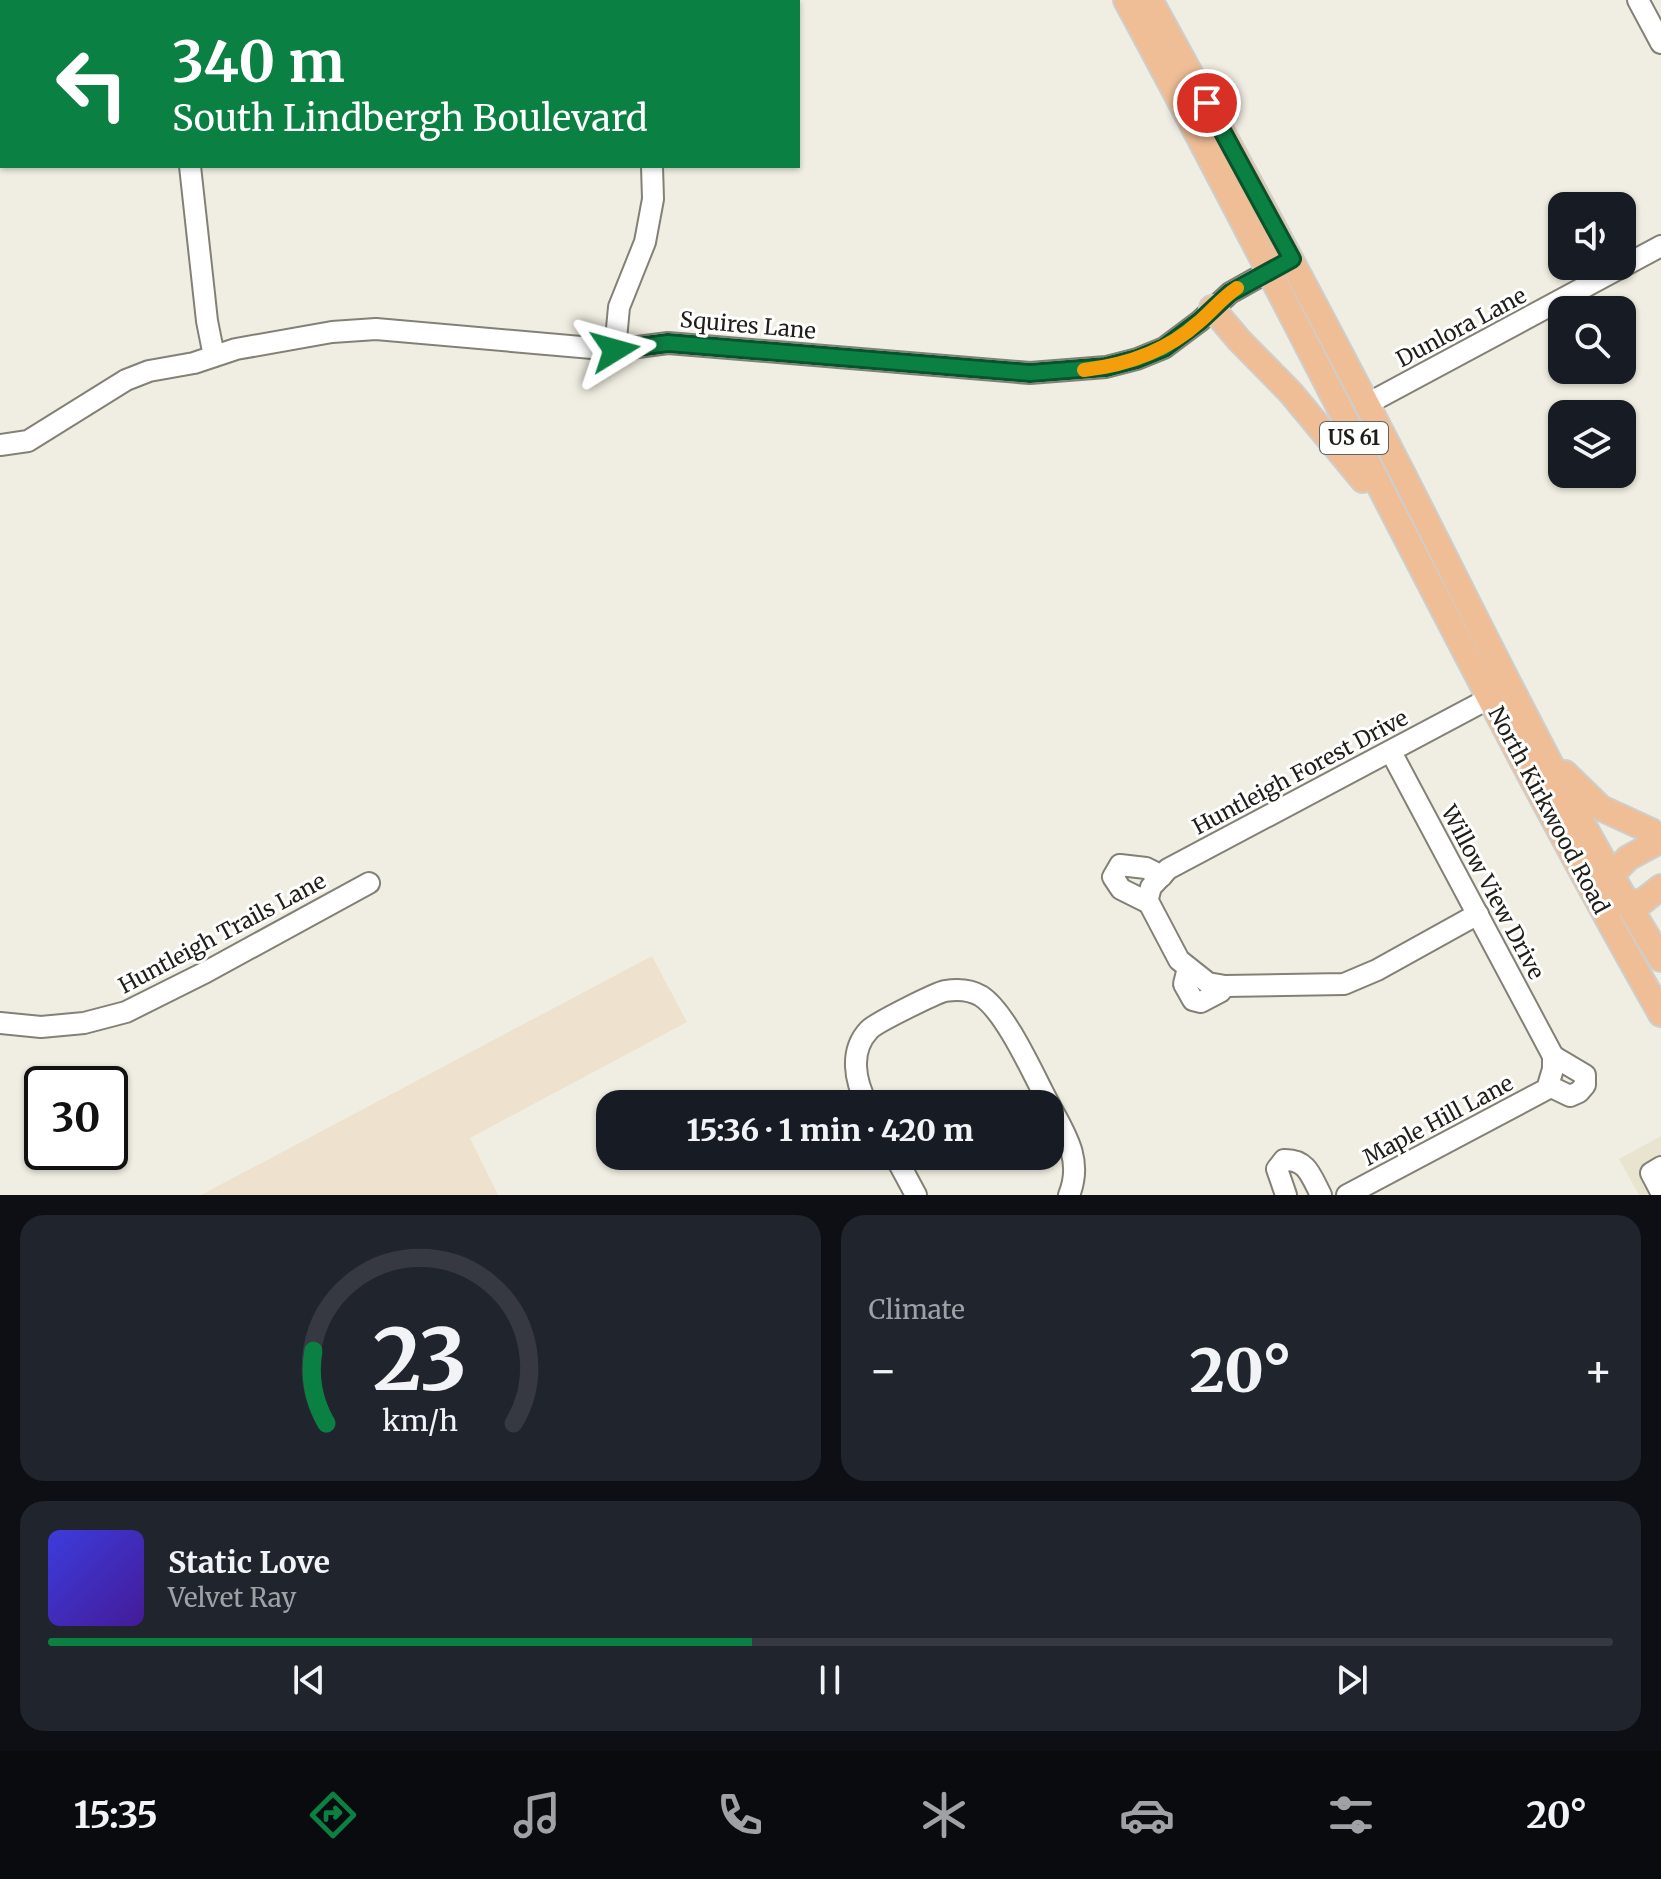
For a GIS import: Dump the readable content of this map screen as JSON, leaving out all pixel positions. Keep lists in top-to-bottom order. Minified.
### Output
{"streets":{"main road":["US 61","North Kirkwood Road"],"street":["Squires Lane","Dunlora Lane","Huntleigh Forest Drive","Willow View Drive","Huntleigh Trails Lane","Maple Hill Lane"]},"crossings":[["Squires Lane","US 61"],["Dunlora Lane","US 61"],["Dunlora Lane","North Kirkwood Road"],["US 61","North Kirkwood Road"],["Huntleigh Forest Drive","North Kirkwood Road"],["Huntleigh Forest Drive","Willow View Drive"],["Willow View Drive","Maple Hill Lane"]],"page":{"turn":["340 m","South Lindbergh Boulevard"],"limit":"30","trip":"15:36 · 1 min · 420 m","tile":"Climate","heat":["−","20°","+"],"song":["Static Love","Velvet Ray"],"tabs":["15:35","20°"],"gauge":["23","km/h"]}}
